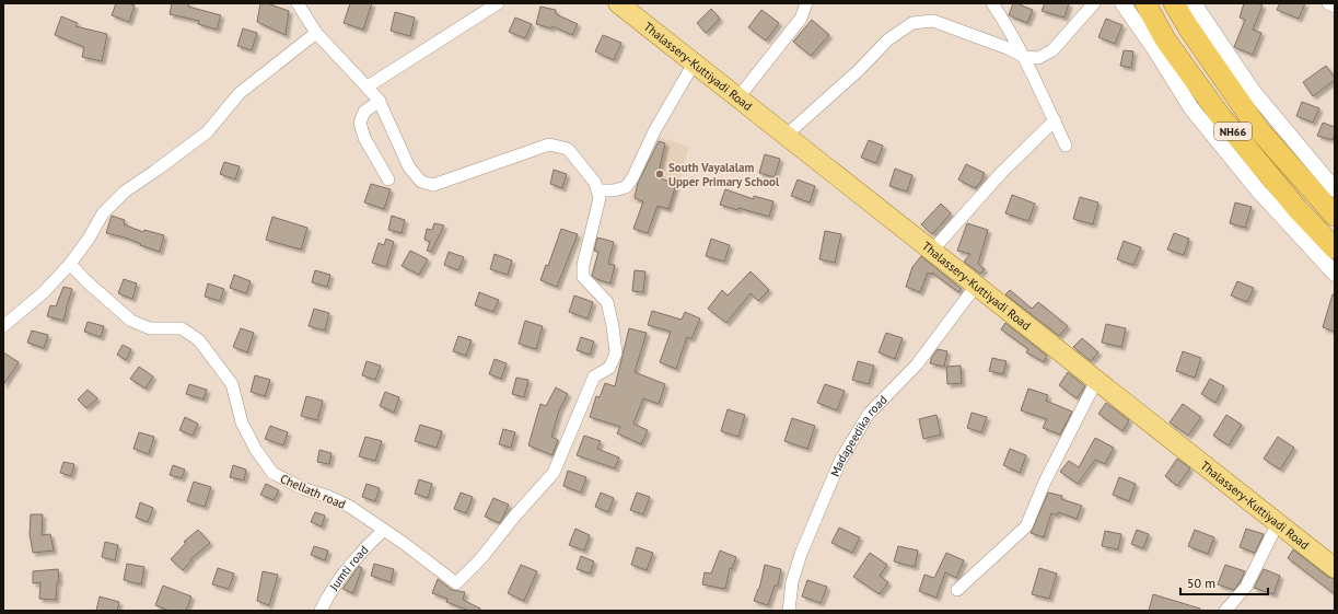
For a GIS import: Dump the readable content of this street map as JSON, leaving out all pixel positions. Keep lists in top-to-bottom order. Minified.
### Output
{"streets":{"highway":["NH66"],"main road":["Thalassery-Kuttiyadi Road"],"street":["Madapeedika road","Chellath road","Jumti road"]},"crossings":[["Thalassery-Kuttiyadi Road","Madapeedika road"],["Chellath road","Jumti road"]],"places":["South Vayalalam Upper Primary School"],"scale_bar":"50 m"}
